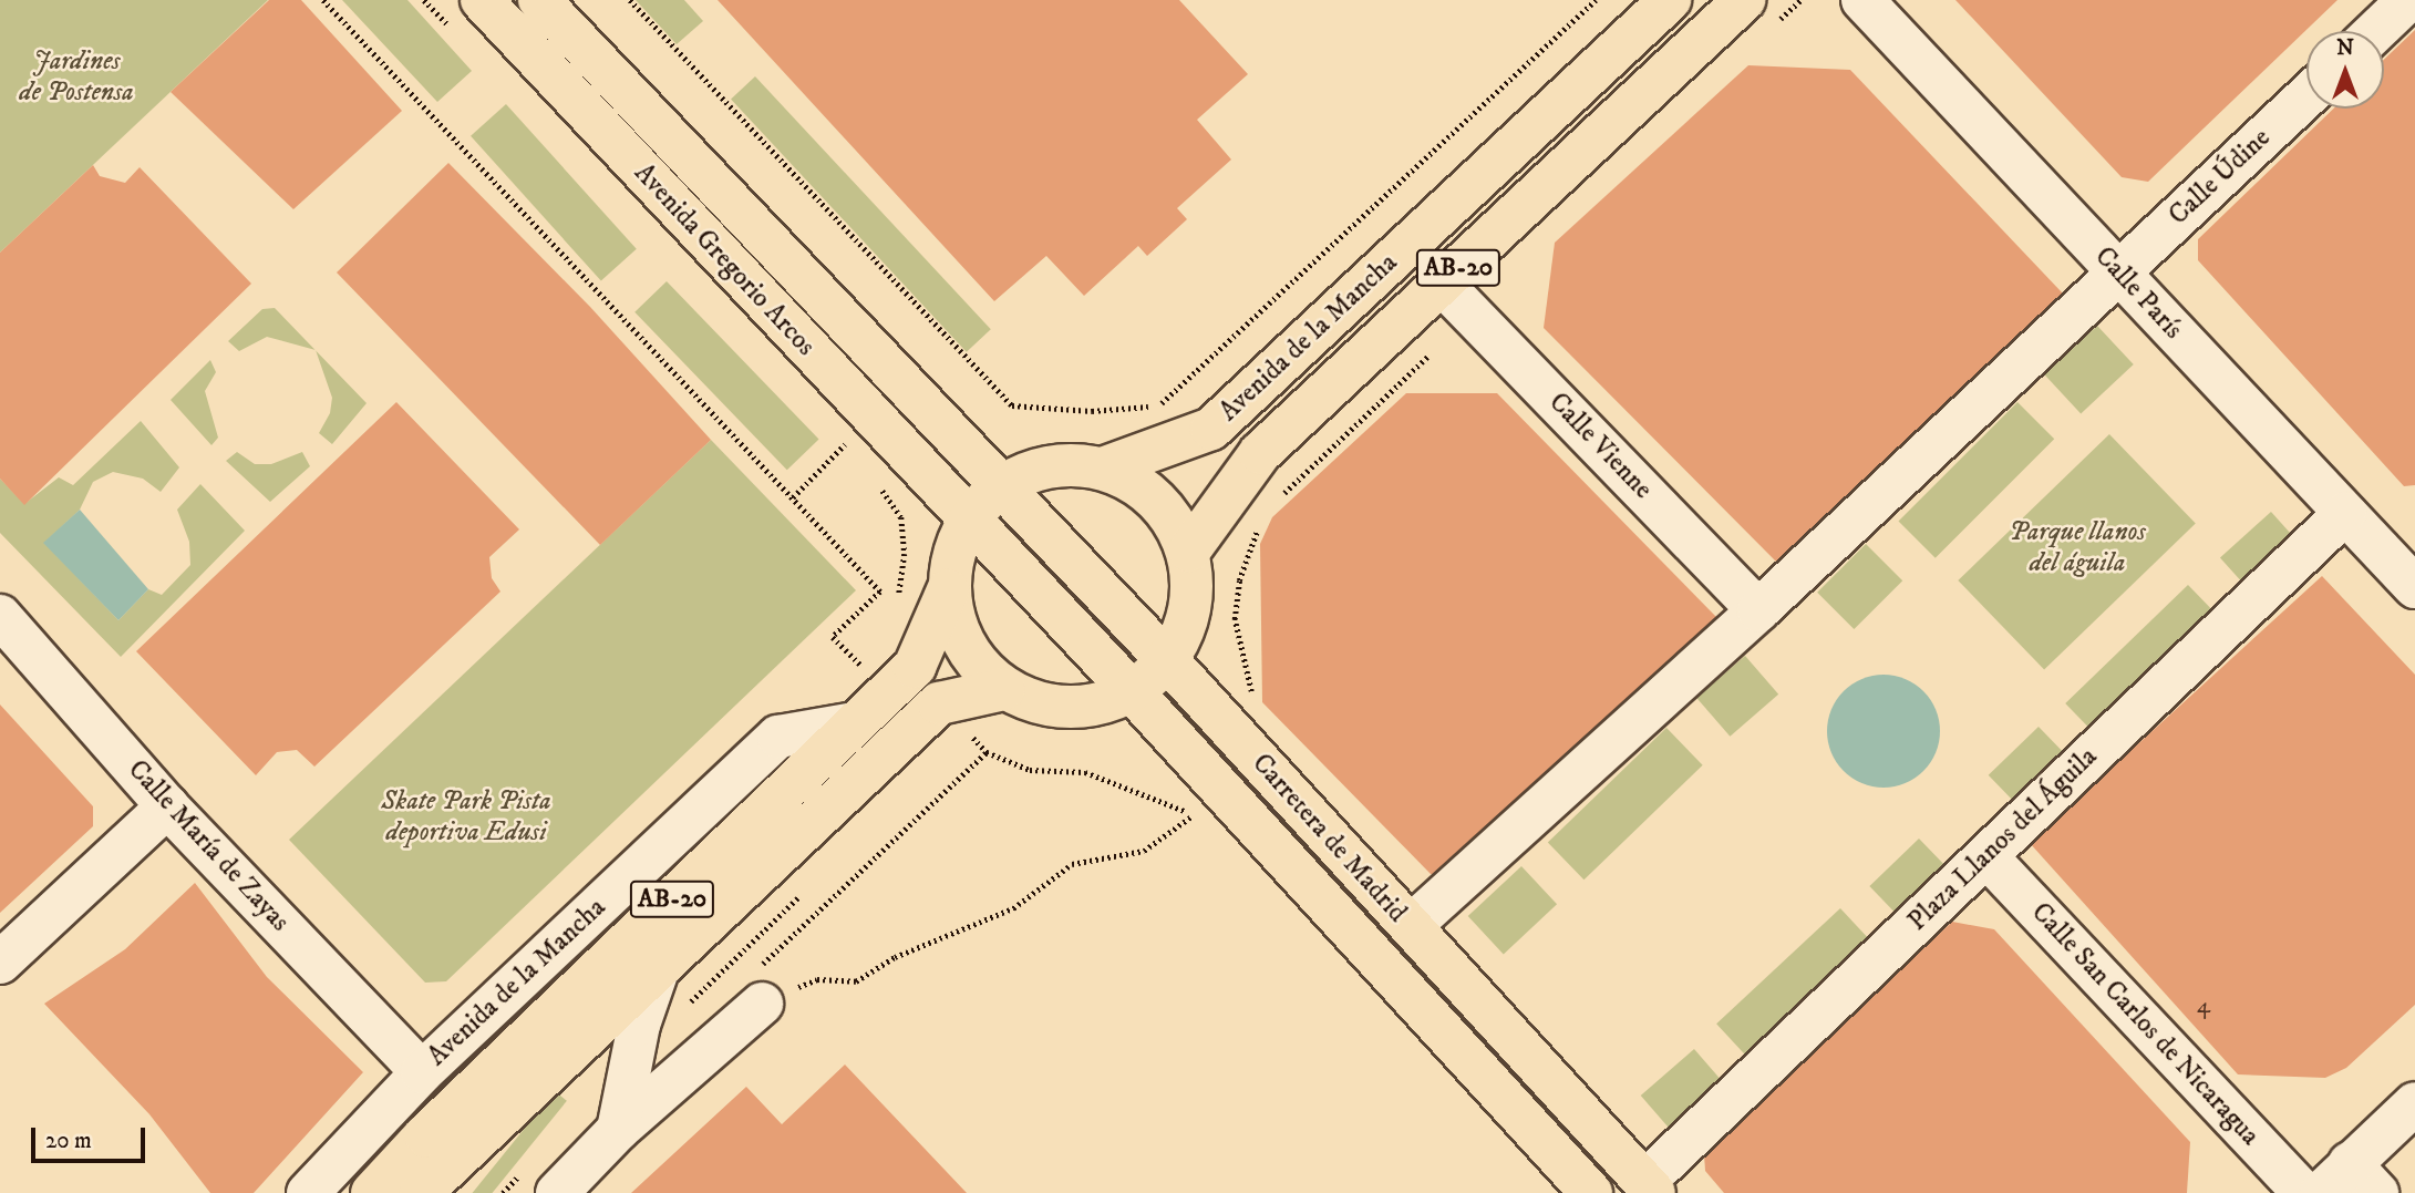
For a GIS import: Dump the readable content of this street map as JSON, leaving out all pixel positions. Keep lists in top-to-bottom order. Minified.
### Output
{"streets":{"main road":["Avenida Gregorio Arcos","AB-20","Avenida de la Mancha","Carretera de Madrid"],"street":["Calle Údine","Calle París","Calle Vienne","Plaza Llanos del Águila","Calle María de Zayas","Calle San Carlos de Nicaragua"]},"crossings":[["Calle Údine","Calle París"],["Avenida Gregorio Arcos","Avenida de la Mancha"],["Avenida Gregorio Arcos","Carretera de Madrid"],["Calle París","Plaza Llanos del Águila"],["Avenida de la Mancha","Calle Vienne"],["Avenida de la Mancha","Carretera de Madrid"],["Avenida de la Mancha","Calle María de Zayas"],["Carretera de Madrid","Plaza Llanos del Águila"],["Plaza Llanos del Águila","Calle San Carlos de Nicaragua"]],"parks":["Jardines de Postensa","Parque llanos del águila","Skate Park Pista deportiva Edusi"],"house_numbers":["4"],"scale_bar":"20 m","north":"top"}
